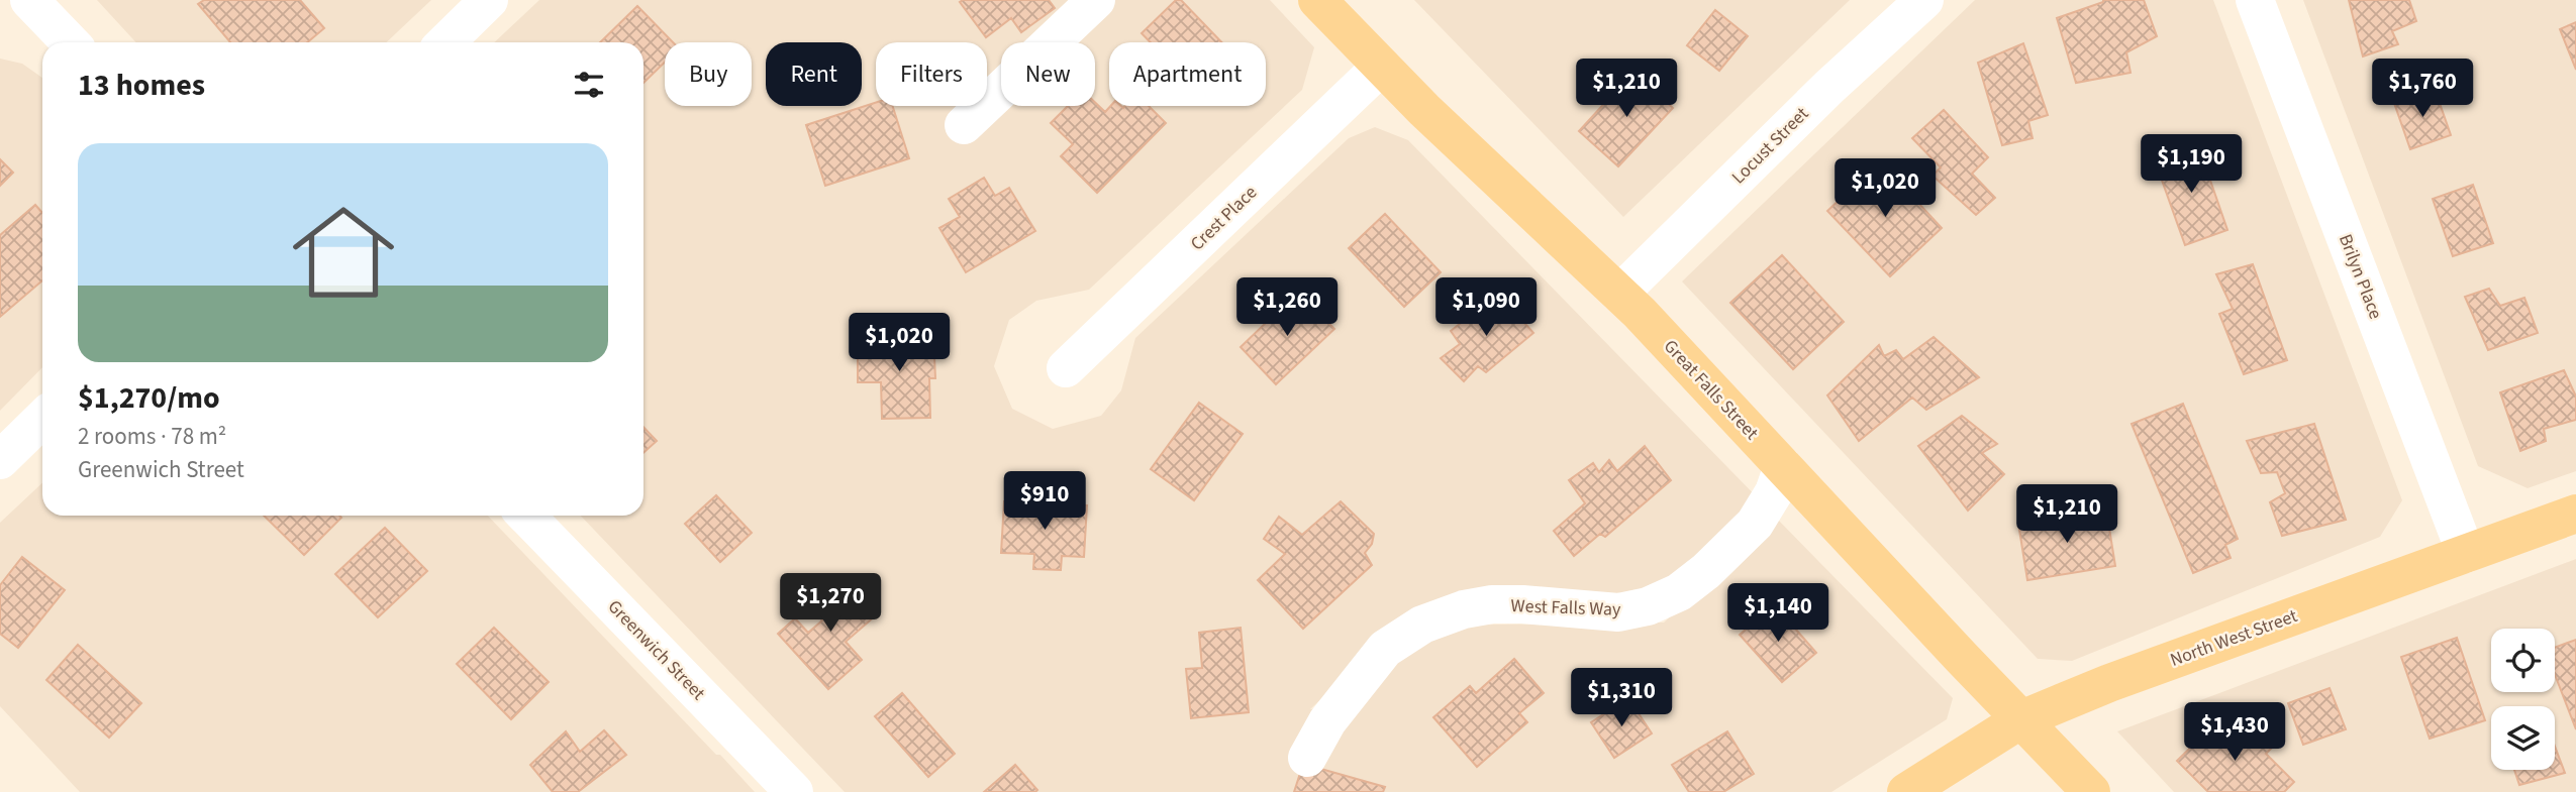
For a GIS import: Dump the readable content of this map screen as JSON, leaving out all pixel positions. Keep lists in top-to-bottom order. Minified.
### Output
{"streets":{"main road":["Great Falls Street","North West Street"],"street":["Locust Street","Crest Place","Brilyn Place","West Falls Way","Greenwich Street"]},"crossings":[["Locust Street","Great Falls Street"],["Crest Place","Great Falls Street"],["Brilyn Place","North West Street"],["Great Falls Street","West Falls Way"],["Great Falls Street","North West Street"]],"page":{"chip":["Buy","Rent","Filters","New","Apartment"],"heading":"13 homes","price":["$1,210","$1,760","$1,190","$1,020","$1,260","$1,090","$1,020","$910","$1,210","$1,270","$1,140","$1,310","$1,430"],"list":[{"name":"$1,270/mo","note":"2 rooms · 78 m² · Greenwich Street"}]}}
